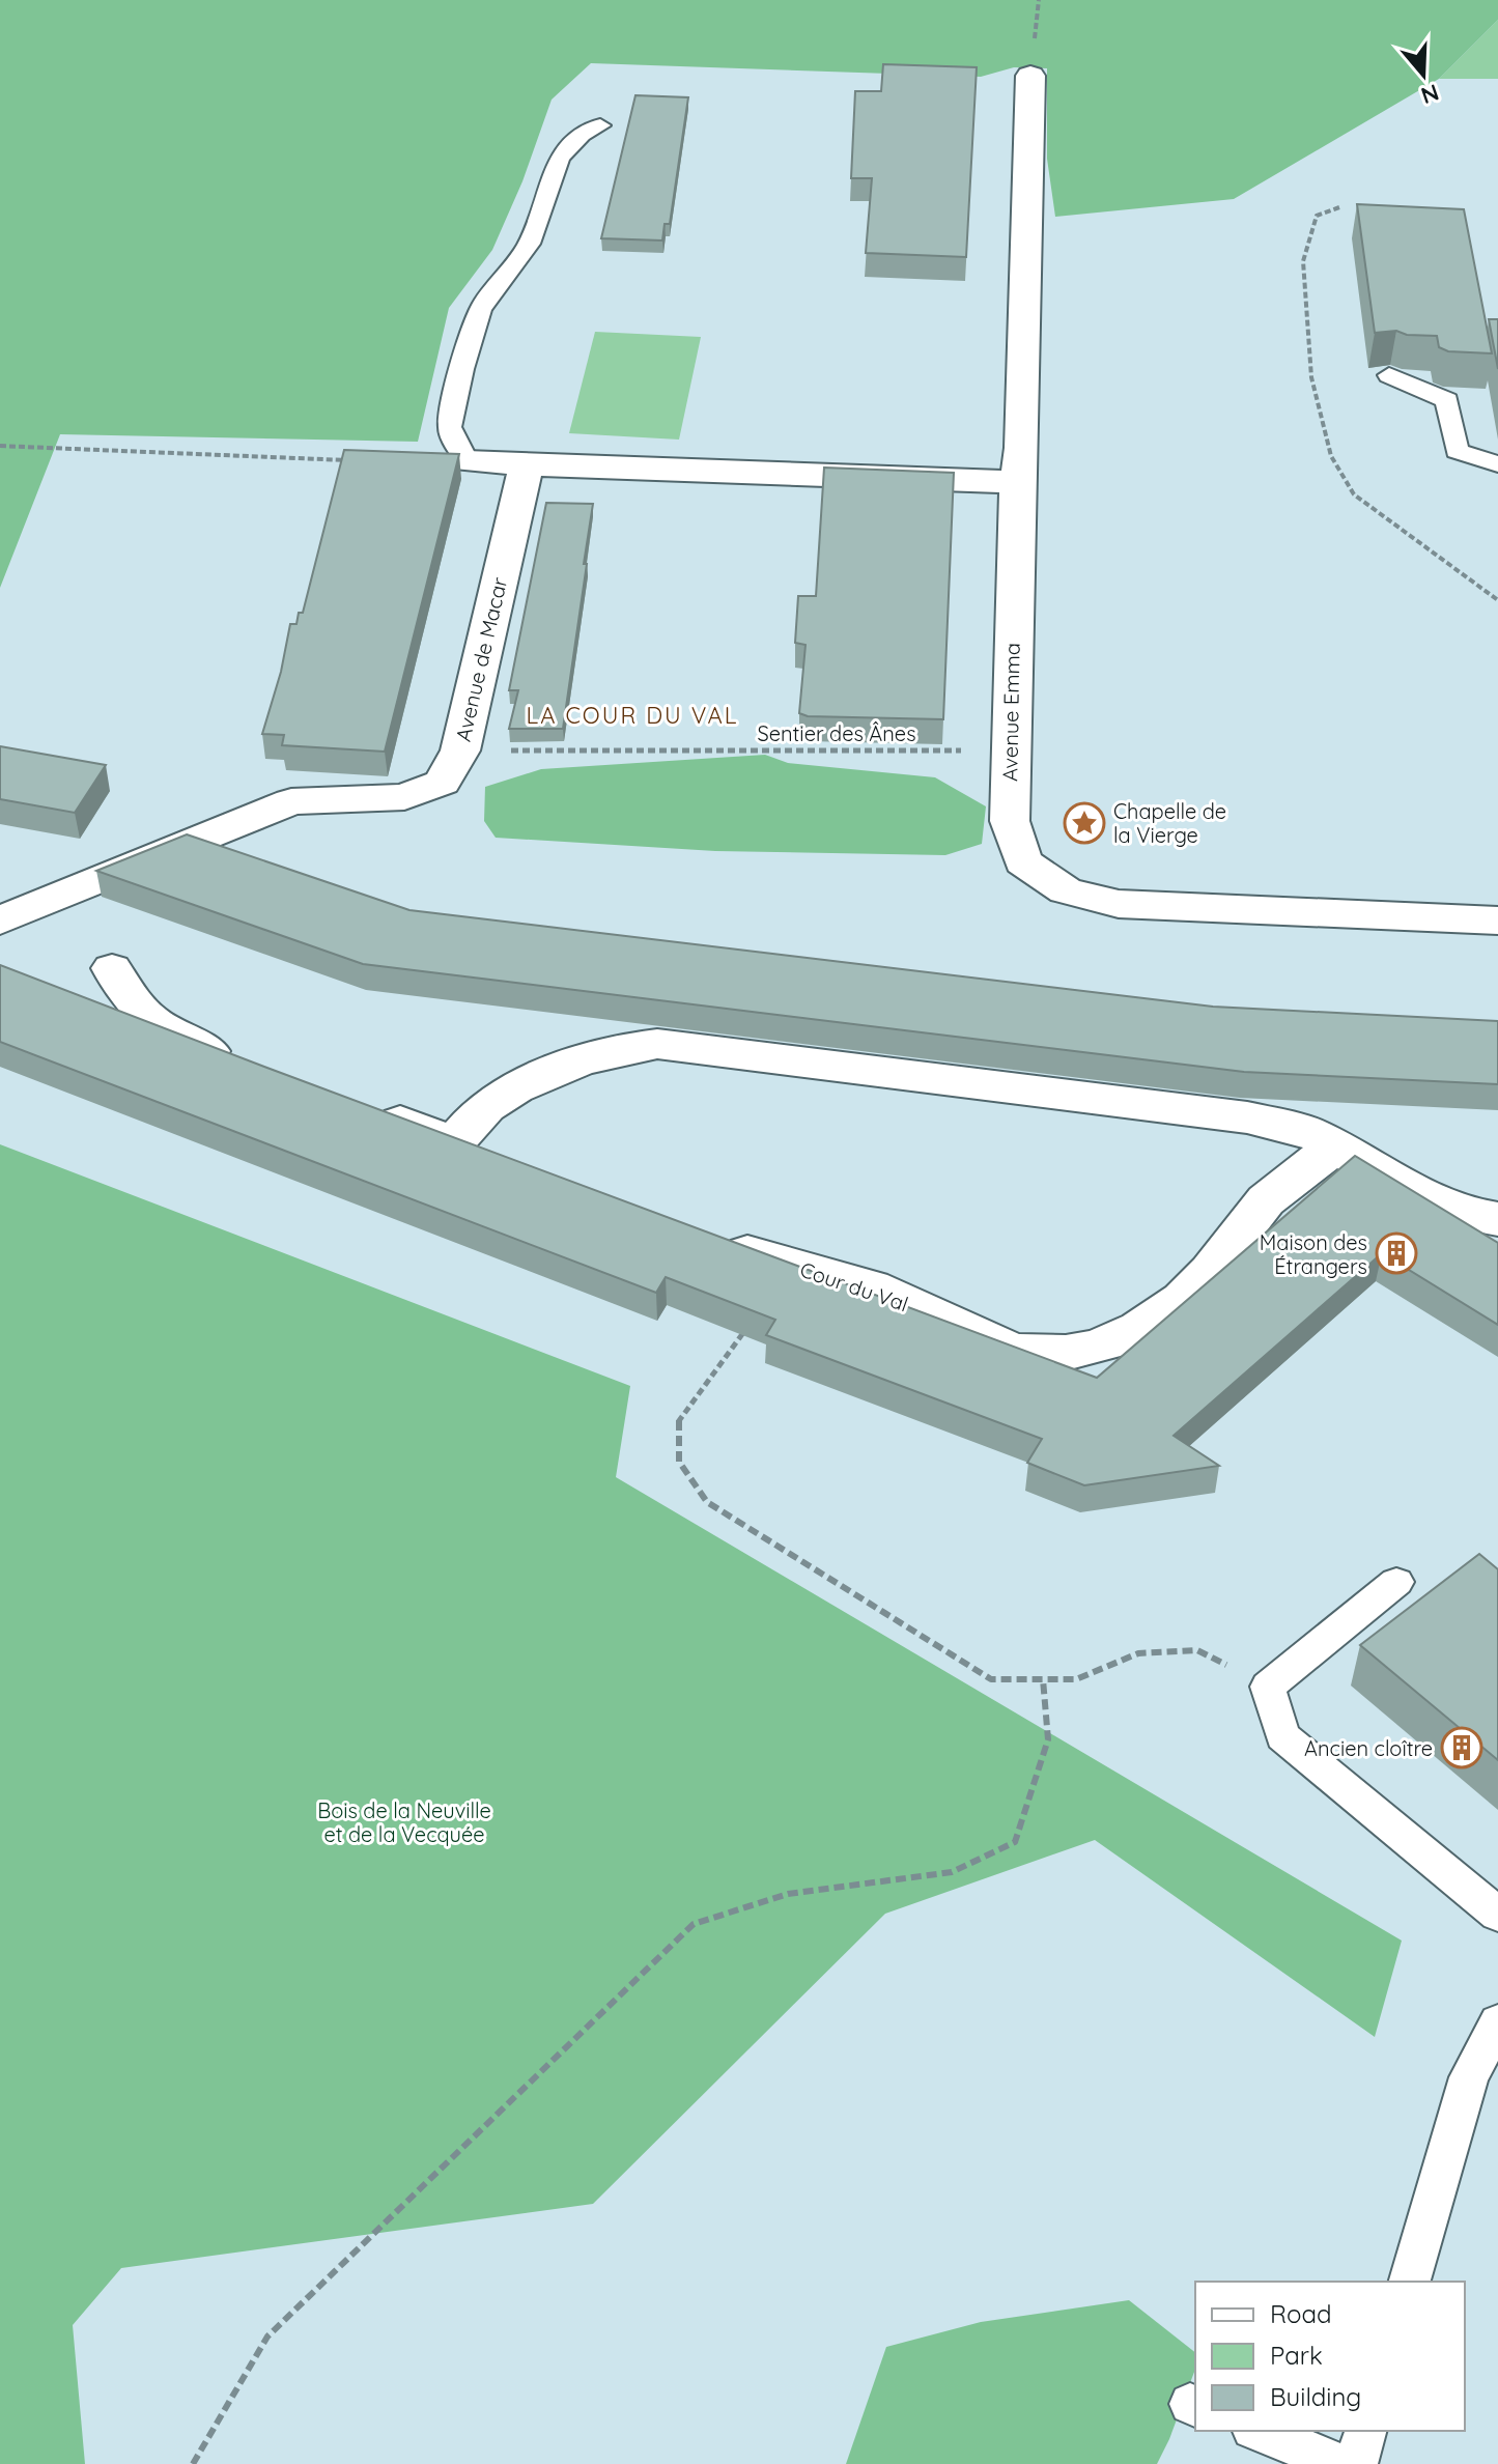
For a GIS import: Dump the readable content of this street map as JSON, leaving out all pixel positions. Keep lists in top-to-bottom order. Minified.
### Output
{"streets":{"street":["Avenue de Macar","Avenue Emma","Cour du Val"],"path":["Sentier des Ânes"]},"districts":["LA COUR DU VAL"],"parks":["Bois de la Neuville et de la Vecquée"],"places":{"place":["Chapelle de la Vierge"],"building":["Maison des Étrangers","Ancien cloître"]},"legend":["Road","Park","Building"],"north":"bottom"}
